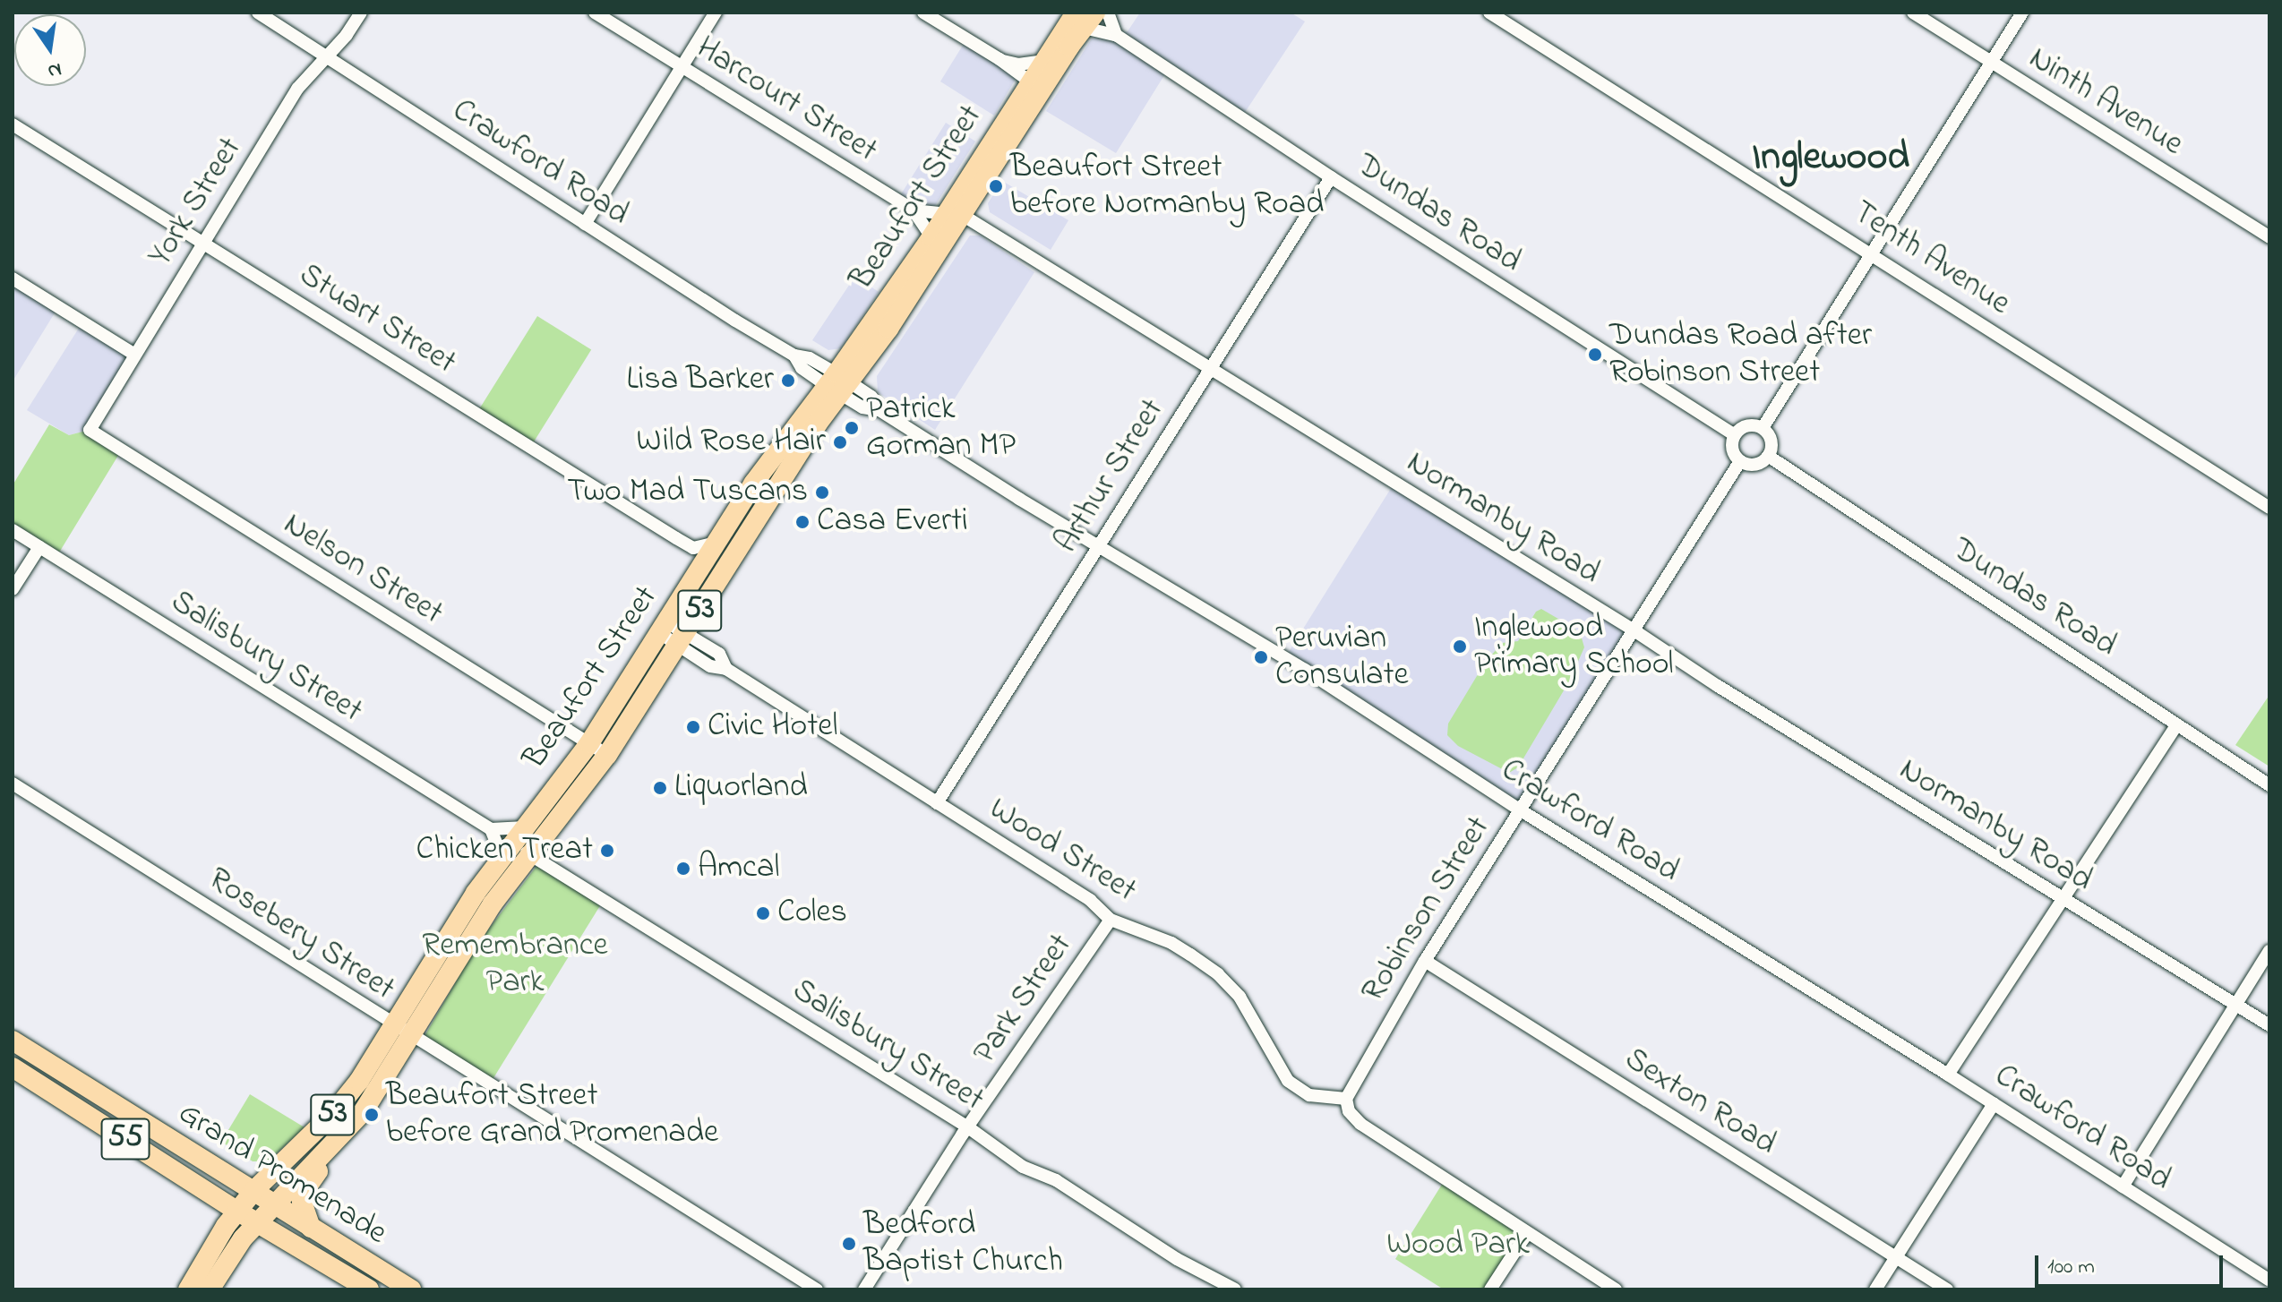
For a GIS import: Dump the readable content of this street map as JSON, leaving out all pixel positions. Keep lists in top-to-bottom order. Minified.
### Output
{"streets":{"main road":["Beaufort Street","53","55","Grand Promenade"],"street":["Harcourt Street","Ninth Avenue","Crawford Road","York Street","Dundas Road","Tenth Avenue","Stuart Street","Arthur Street","Normanby Road","Nelson Street","Salisbury Street","Wood Street","Robinson Street","Rosebery Street","Park Street","Sexton Road"]},"crossings":[["Harcourt Street","Beaufort Street"],["Harcourt Street","Normanby Road"],["Crawford Road","Beaufort Street"],["Crawford Road","York Street"],["Crawford Road","Arthur Street"],["Crawford Road","Robinson Street"],["Beaufort Street","Dundas Road"],["Beaufort Street","Stuart Street"],["Beaufort Street","Normanby Road"],["Beaufort Street","Nelson Street"],["Beaufort Street","Salisbury Street"],["Beaufort Street","Wood Street"],["Beaufort Street","Rosebery Street"],["Beaufort Street","Grand Promenade"],["York Street","Stuart Street"],["York Street","Nelson Street"],["Dundas Road","Arthur Street"],["Dundas Road","Robinson Street"],["Arthur Street","Normanby Road"],["Arthur Street","Wood Street"],["Normanby Road","Robinson Street"],["Salisbury Street","Park Street"],["Wood Street","Robinson Street"],["Wood Street","Park Street"],["Robinson Street","Sexton Road"]],"districts":["Inglewood"],"parks":["Remembrance Park","Wood Park"],"places":["Beaufort Street before Normanby Road","Dundas Road after Robinson Street","Lisa Barker","Patrick Gorman MP","Wild Rose Hair","Two Mad Tuscans","Casa Everti","Inglewood Primary School","Peruvian Consulate","Civic Hotel","Liquorland","Chicken Treat","Amcal","Coles","Beaufort Street before Grand Promenade","Bedford Baptist Church"],"scale_bar":"100 m","north":"bottom"}
